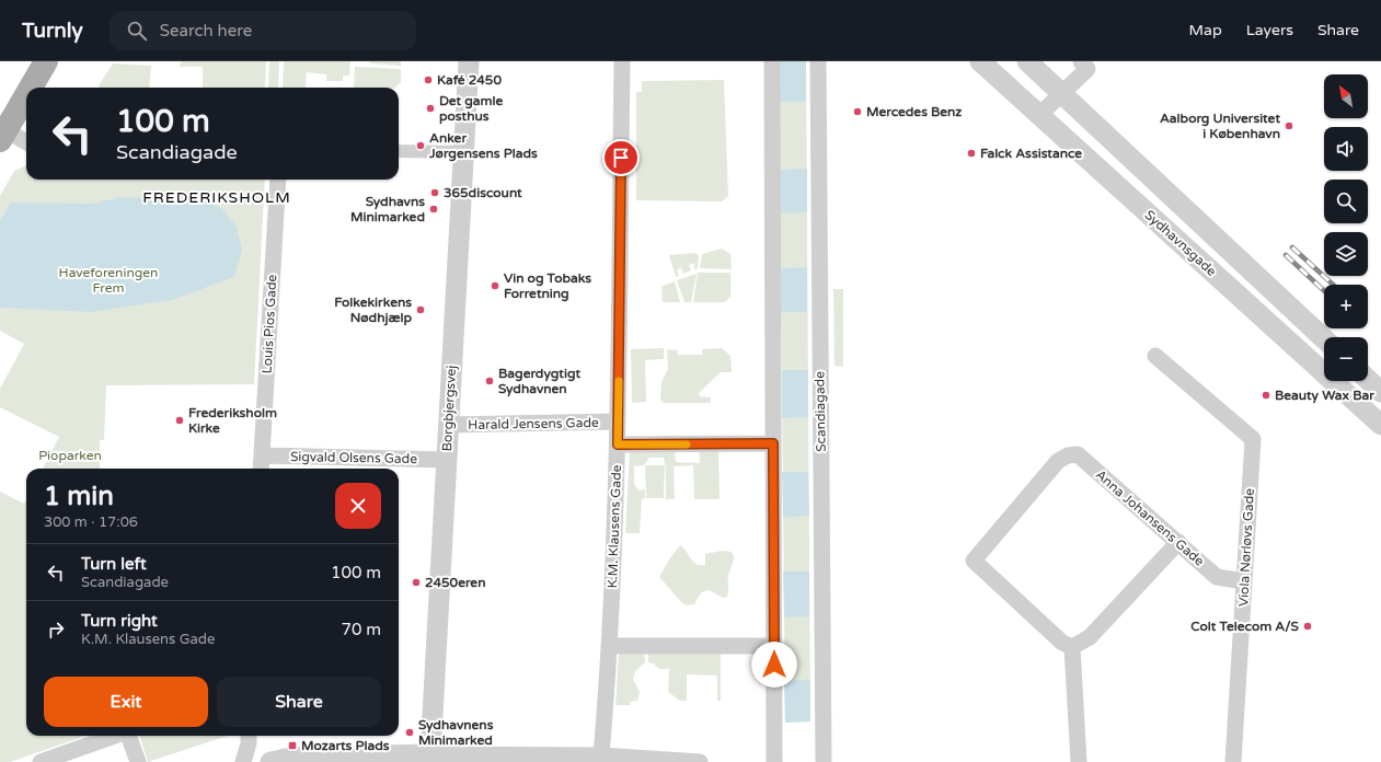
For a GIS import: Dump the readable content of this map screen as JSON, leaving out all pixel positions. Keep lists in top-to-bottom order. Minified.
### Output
{"streets":{"street":["Sydhavnsgade","Louis Pios Gade","Borgbjergsvej","Scandiagade","Harald Jensens Gade","Sigvald Olsens Gade","Anna Johansens Gade","K.M. Klausens Gade","Viola Nørløvs Gade"]},"crossings":[["Louis Pios Gade","Sigvald Olsens Gade"],["Borgbjergsvej","Harald Jensens Gade"],["Borgbjergsvej","Sigvald Olsens Gade"],["Harald Jensens Gade","K.M. Klausens Gade"],["Anna Johansens Gade","Viola Nørløvs Gade"]],"districts":["FREDERIKSHOLM"],"parks":["Haveforeningen Frem","Pioparken"],"places":{"other":["Kafé 2450","Det gamle posthus","Mercedes Benz","Aalborg Universitet i København","Anker Jørgensens Plads","Falck Assistance","365discount","Sydhavns Minimarked","Vin og Tobaks Forretning","Folkekirkens Nødhjælp","Bagerdygtigt Sydhavnen","Beauty Wax Bar","Frederiksholm Kirke","2450eren","Colt Telecom A/S","Sydhavnens Minimarked"],"transit":["Mozarts Plads"]},"north":"top left","page":{"header":"Turnly","search":"Search here","nav":["Map","Layers","Share"],"map_buttons":["+","−"],"turn":["100 m","Scandiagade"],"heading":["1 min","300 m · 17:06"],"list":[{"name":"Turn left","note":"Scandiagade","value":"100 m"},{"name":"Turn right","note":"K.M. Klausens Gade","value":"70 m"}],"buttons":["Exit","Share"]}}
